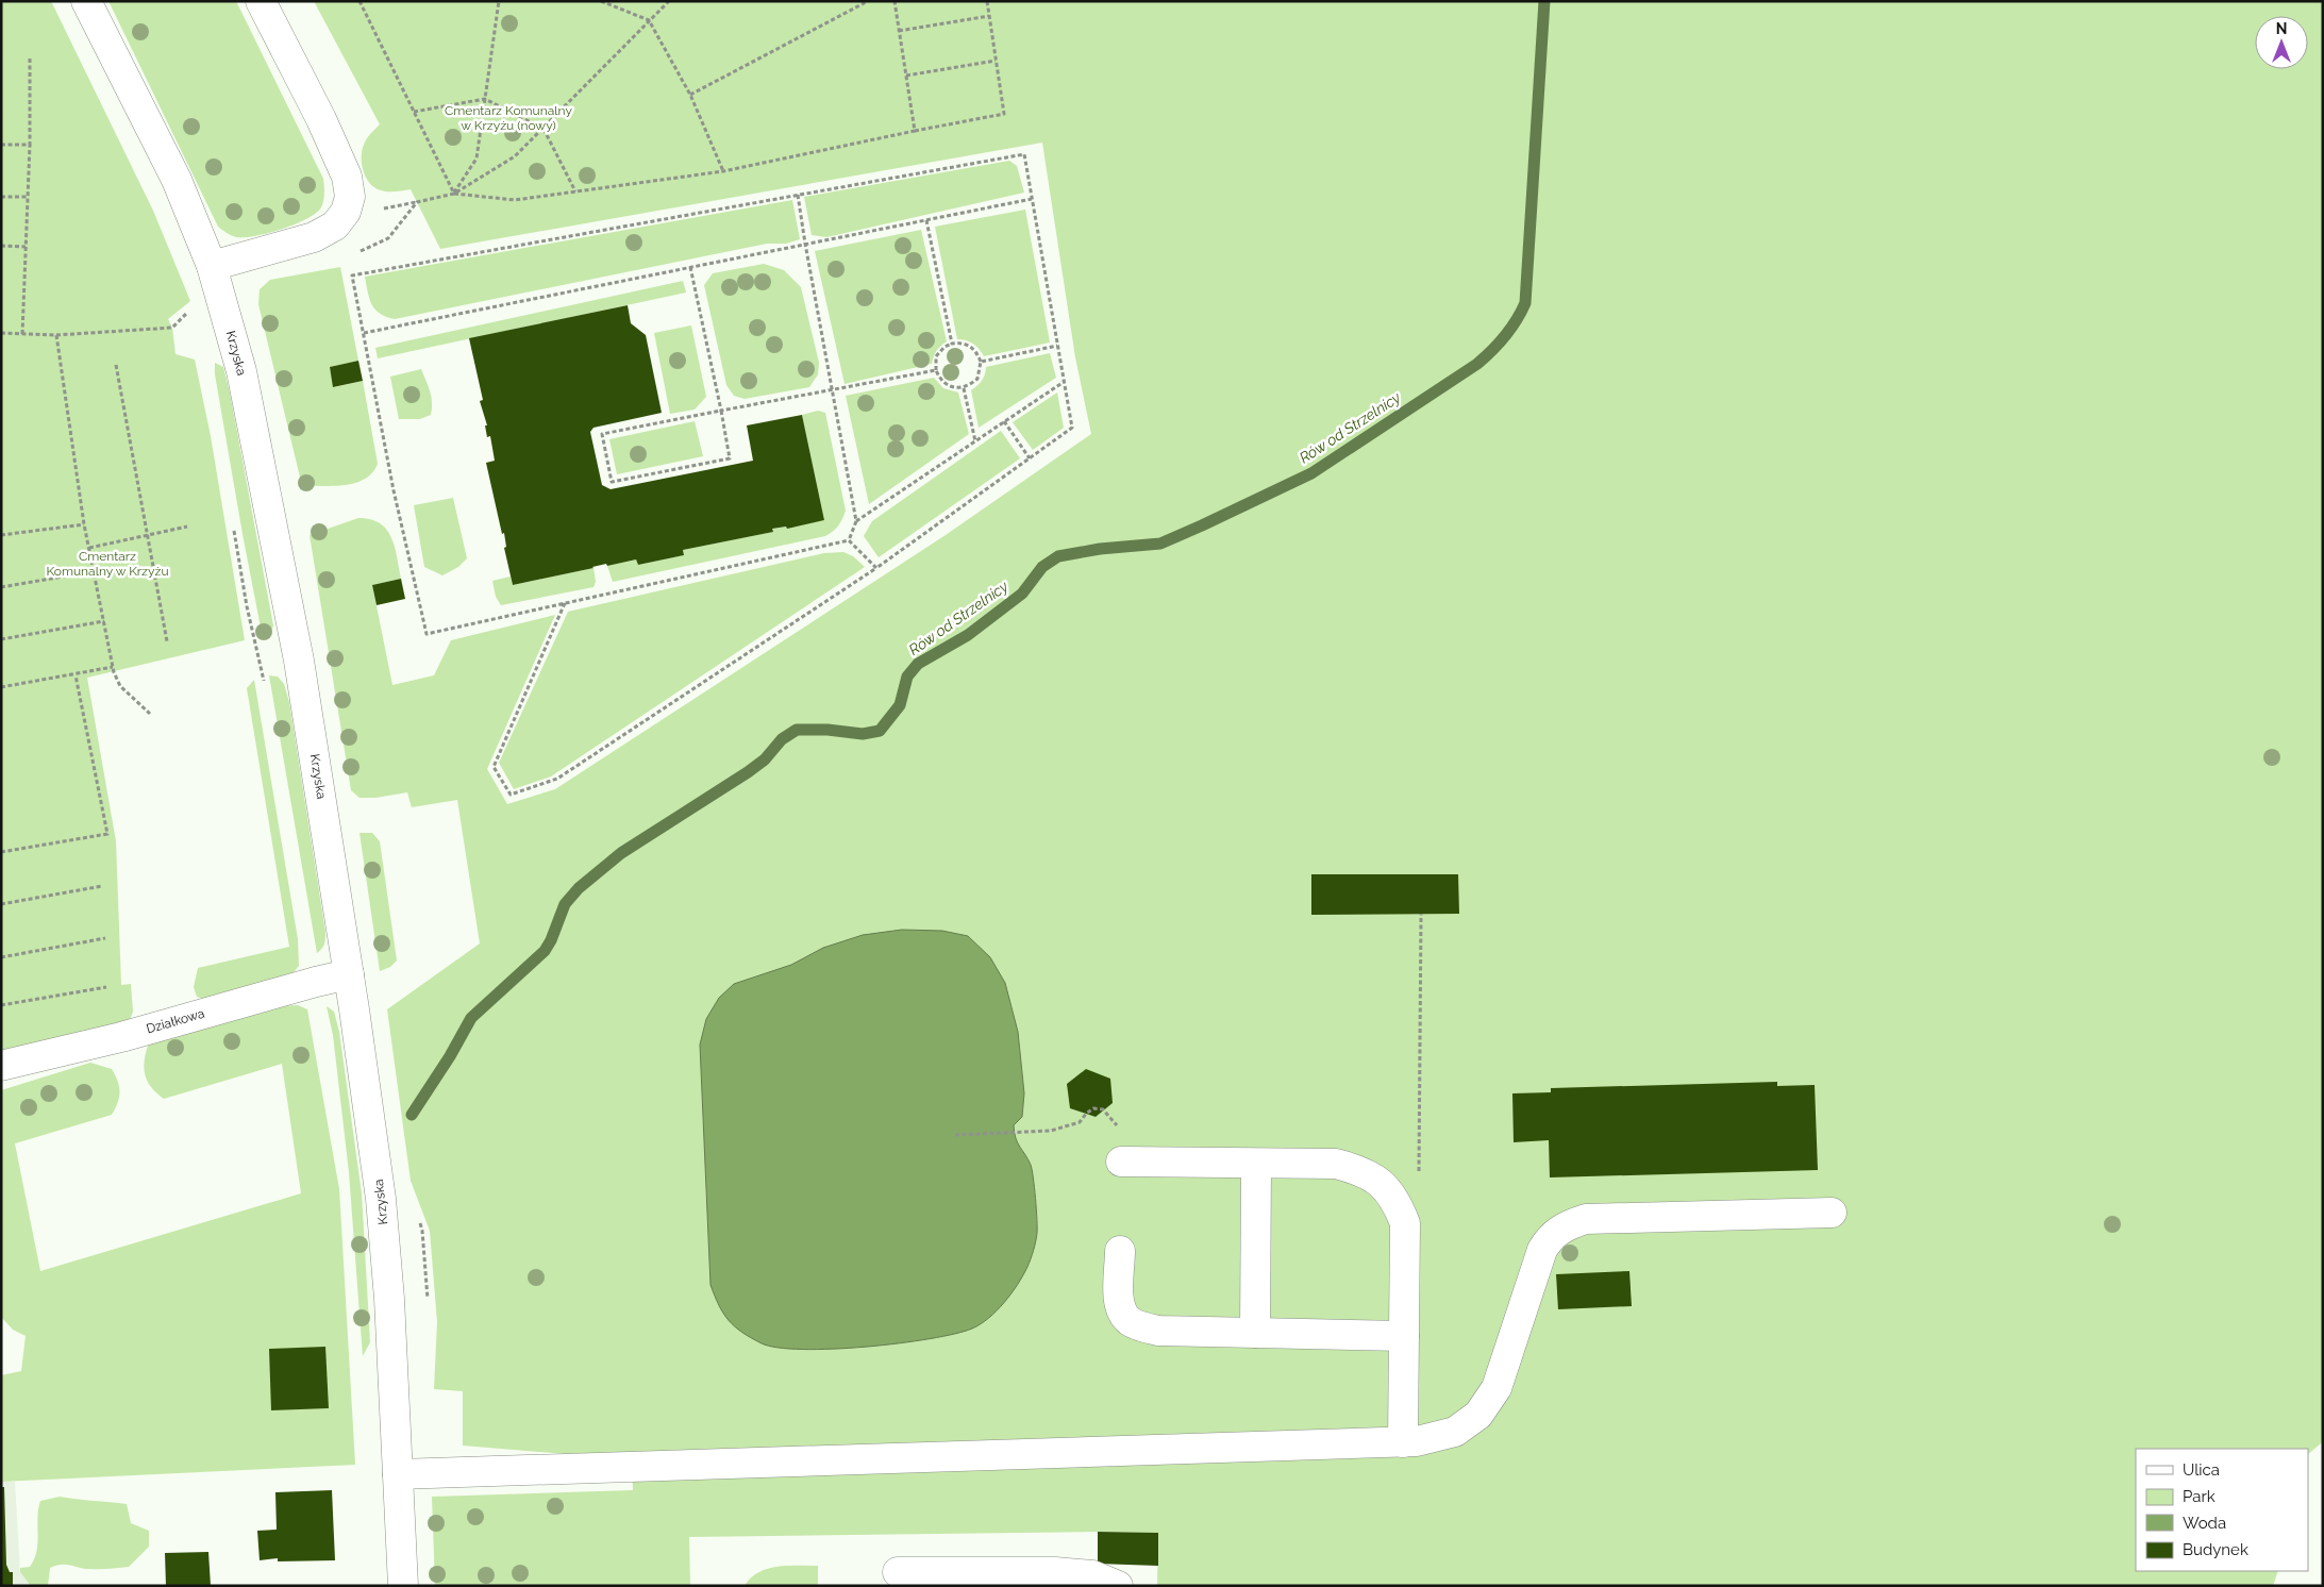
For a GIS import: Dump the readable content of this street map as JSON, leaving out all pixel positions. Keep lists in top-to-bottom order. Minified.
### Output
{"streets":{"street":["Krzyska","Działkowa"]},"crossings":[["Krzyska","Działkowa"]],"water":["Rów od Strzelnicy"],"parks":["Cmentarz Komunalny w Krzyżu (nowy)","Cmentarz Komunalny w Krzyżu"],"legend":["Ulica","Park","Woda","Budynek"],"north":"top"}
